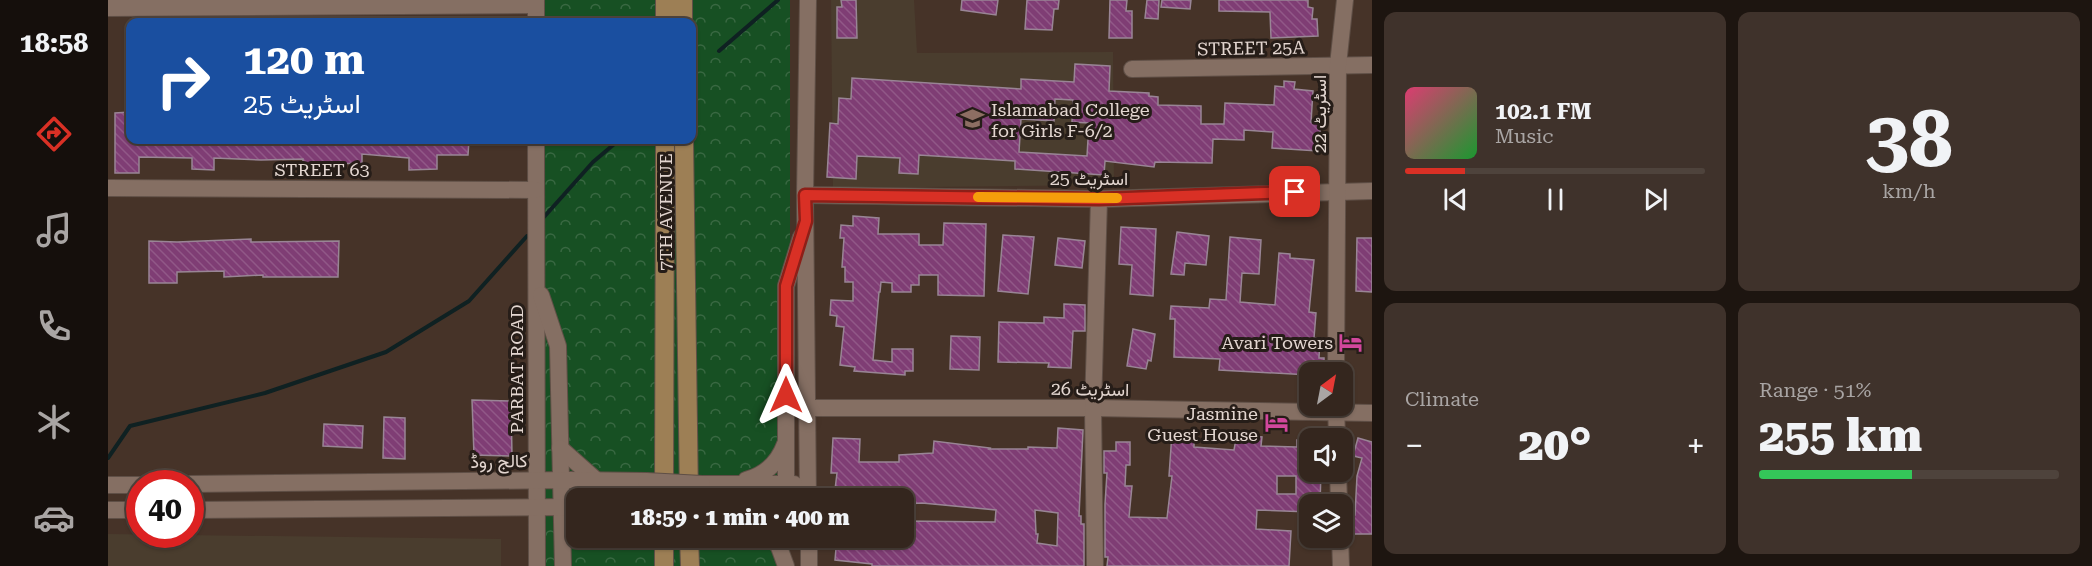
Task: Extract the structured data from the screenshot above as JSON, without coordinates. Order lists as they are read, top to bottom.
{
  "streets": {
    "main road": ["7TH AVENUE"],
    "street": [
      "STREET 25A",
      "اسٹریٹ 22",
      "STREET 63",
      "اسٹریٹ 25",
      "PARBAT ROAD",
      "اسٹریٹ 26",
      "کالج روڈ"
    ]
  },
  "crossings": [
    ["STREET 25A", "اسٹریٹ 22"],
    ["اسٹریٹ 22", "اسٹریٹ 25"],
    ["STREET 63", "PARBAT ROAD"],
    ["PARBAT ROAD", "کالج روڈ"]
  ],
  "places": {
    "school or university": ["Islamabad College for Girls F-6/2"],
    "hotel": ["Avari Towers", "Jasmine Guest House"]
  },
  "north": "top right",
  "page": {
    "tabs": "18:58",
    "tile": [
      ["38", "km/h"],
      "Climate",
      ["Range · 51%", "255 km"]
    ],
    "turn": ["120 m", "اسٹریٹ 25"],
    "song": ["102.1 FM", "Music"],
    "heat": ["−", "20°", "+"],
    "limit": "40",
    "trip": "18:59 · 1 min · 400 m"
  }
}
